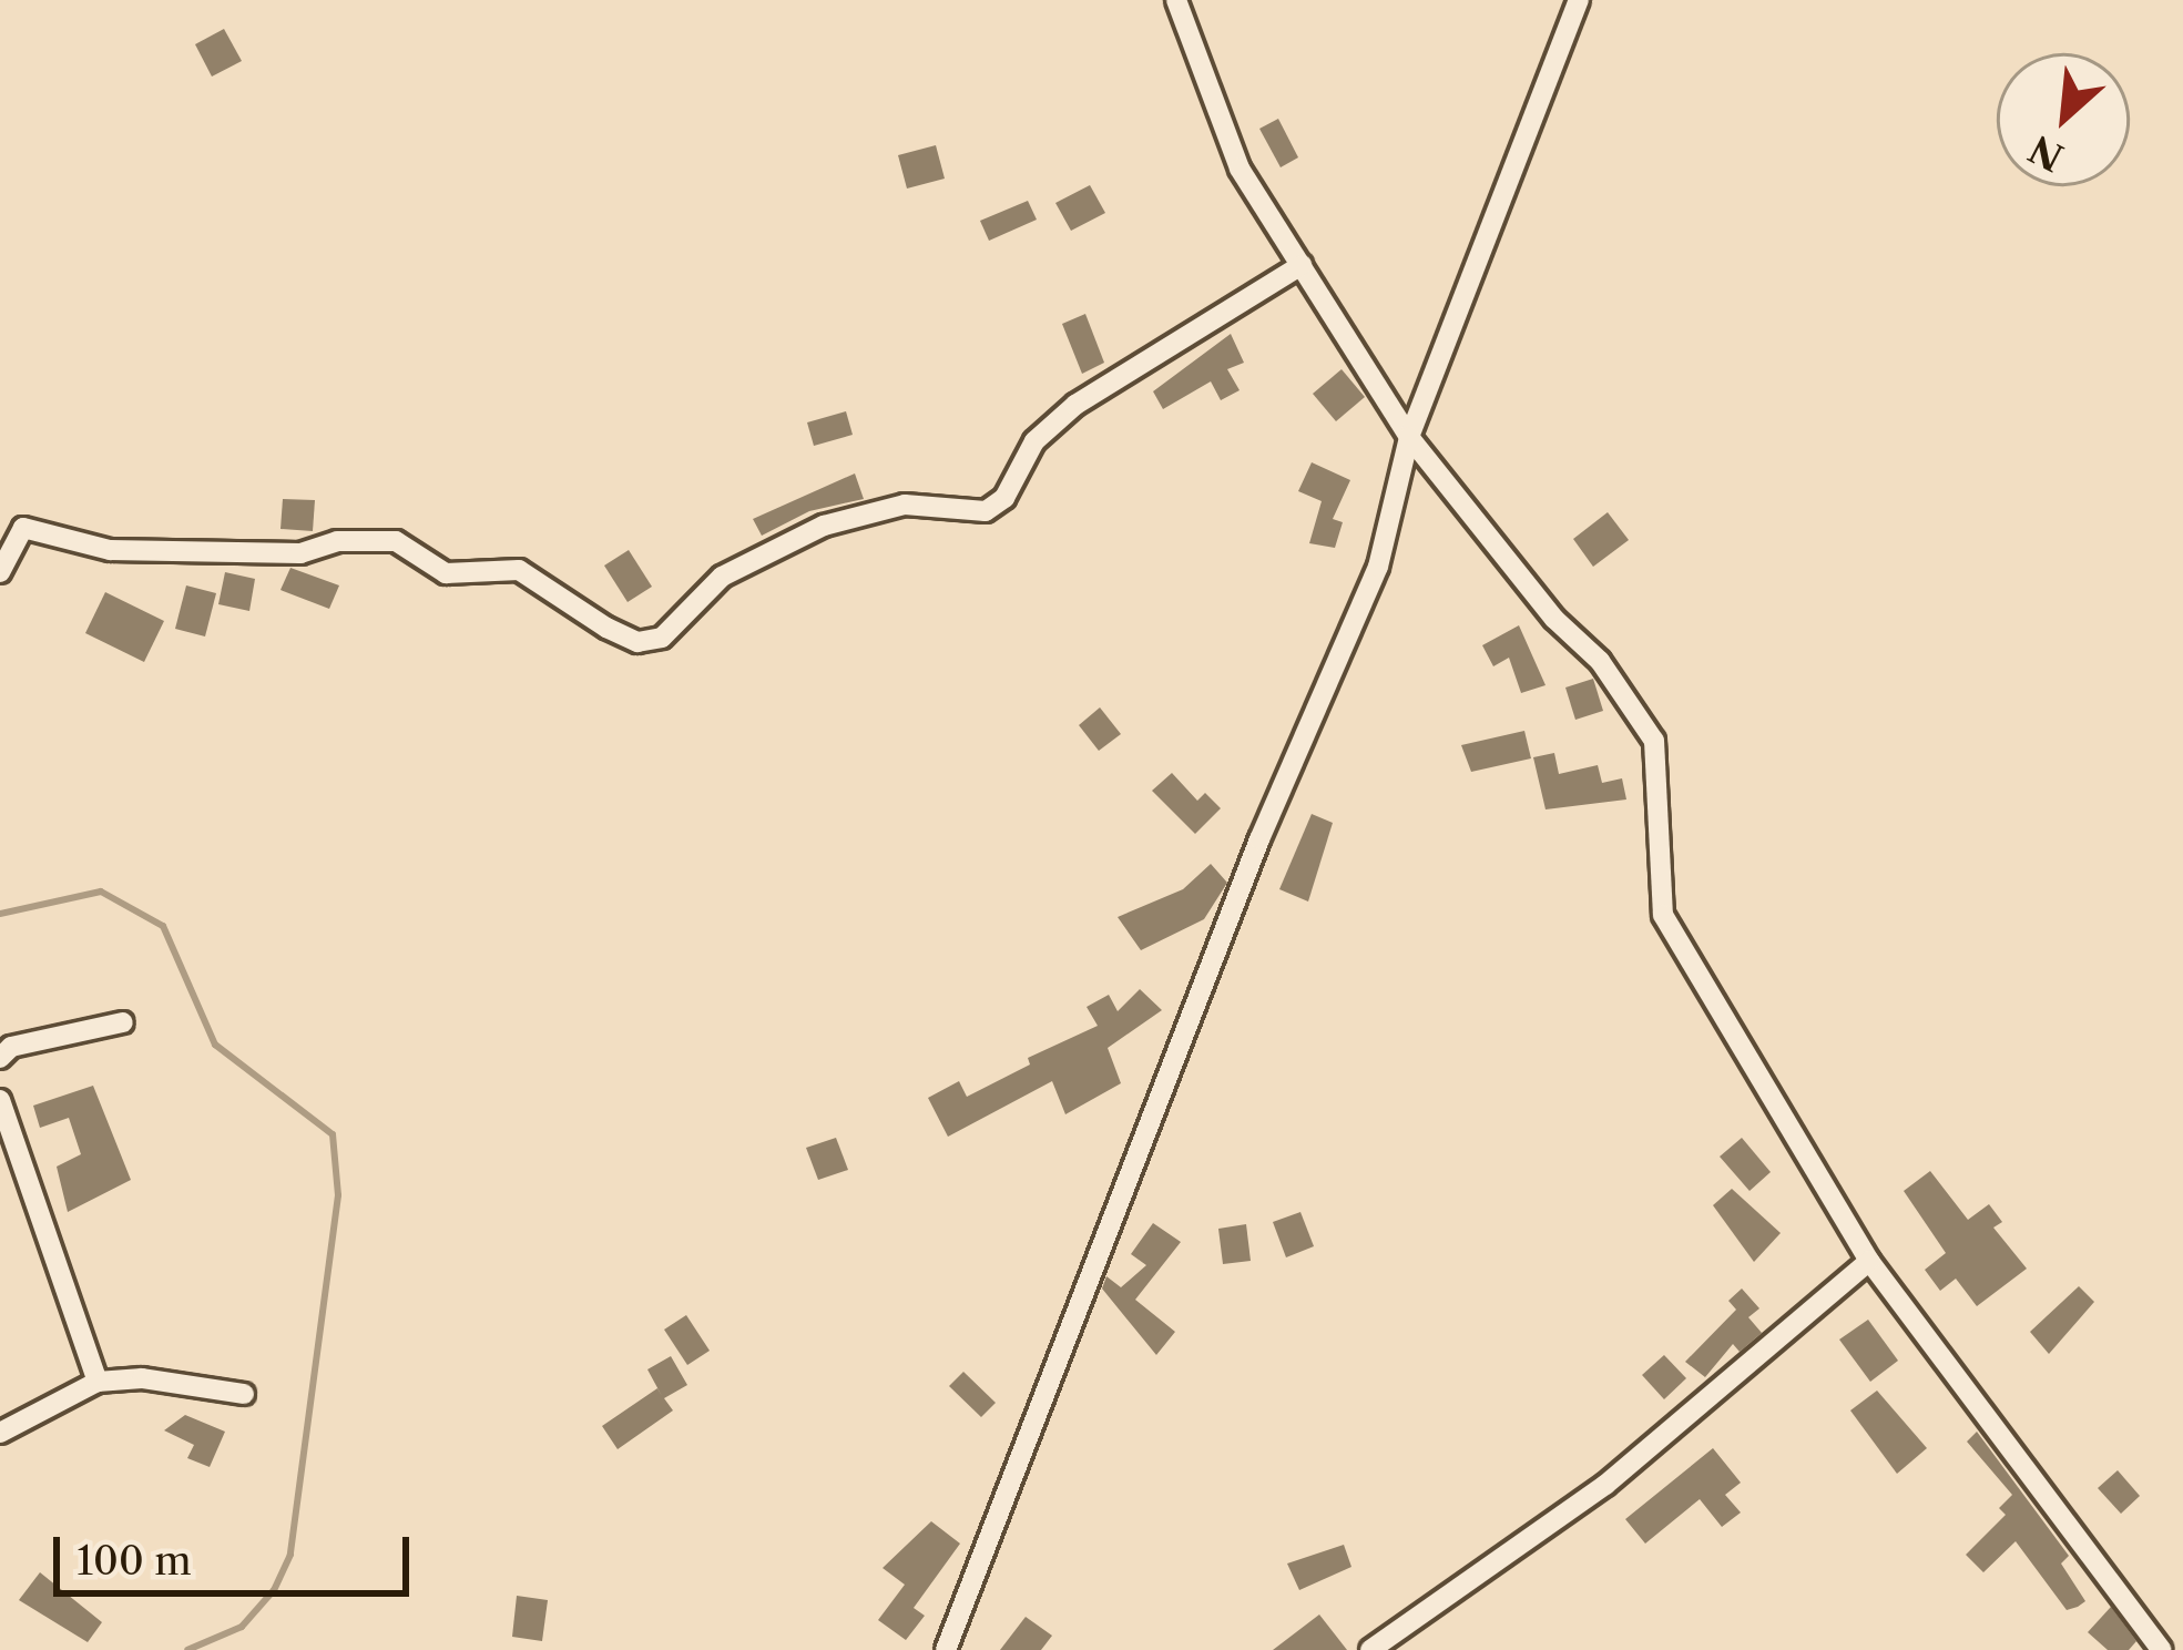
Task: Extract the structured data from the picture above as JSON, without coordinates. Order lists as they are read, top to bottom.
{
  "scale_bar": "100 m",
  "north": "bottom left"
}
